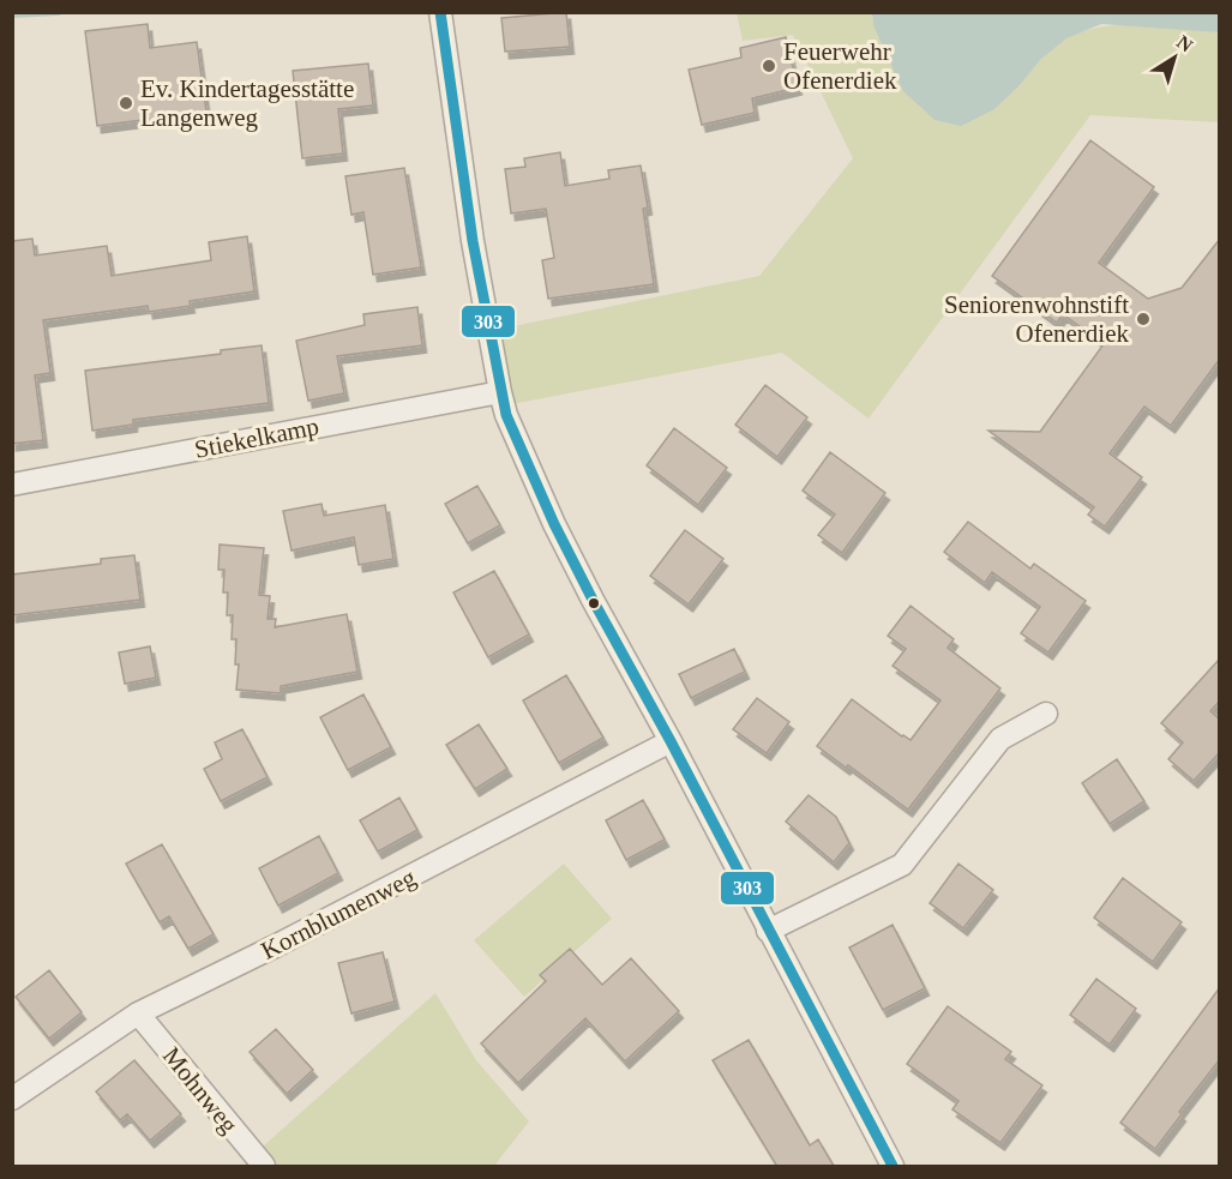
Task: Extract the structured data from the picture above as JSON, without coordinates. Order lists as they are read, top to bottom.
{
  "streets": {
    "street": ["Stiekelkamp", "Kornblumenweg", "Mohnweg"]
  },
  "crossings": [
    ["Kornblumenweg", "Mohnweg"]
  ],
  "places": ["Feuerwehr Ofenerdiek", "Ev. Kindertagesstätte Langenweg", "Seniorenwohnstift Ofenerdiek"],
  "lines": ["transit line 303"],
  "north": "top right"
}
